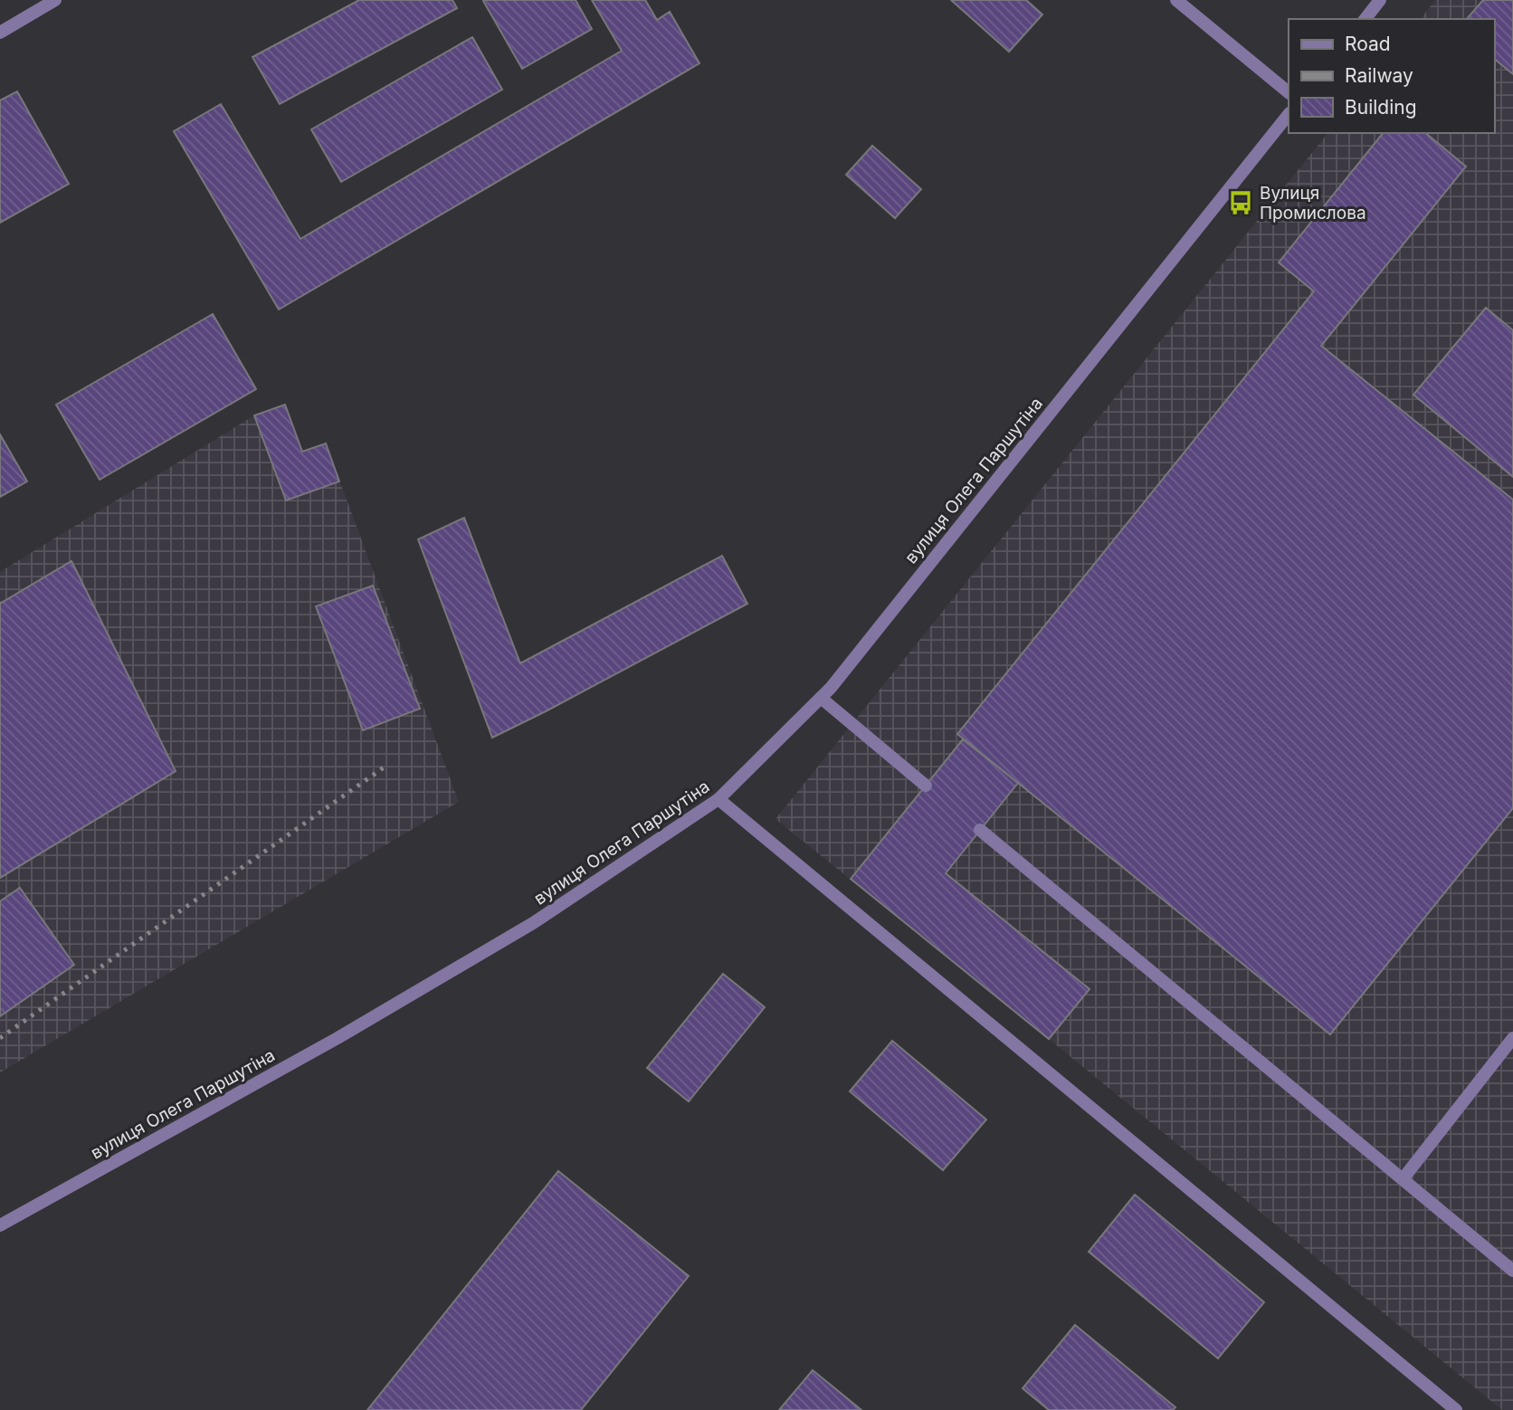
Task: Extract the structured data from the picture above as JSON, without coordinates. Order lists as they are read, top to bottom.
{
  "streets": {
    "street": ["вулиця Олега Паршутіна"]
  },
  "places": {
    "bus stop": ["Вулиця Промислова"]
  },
  "legend": ["Road", "Railway", "Building"]
}
